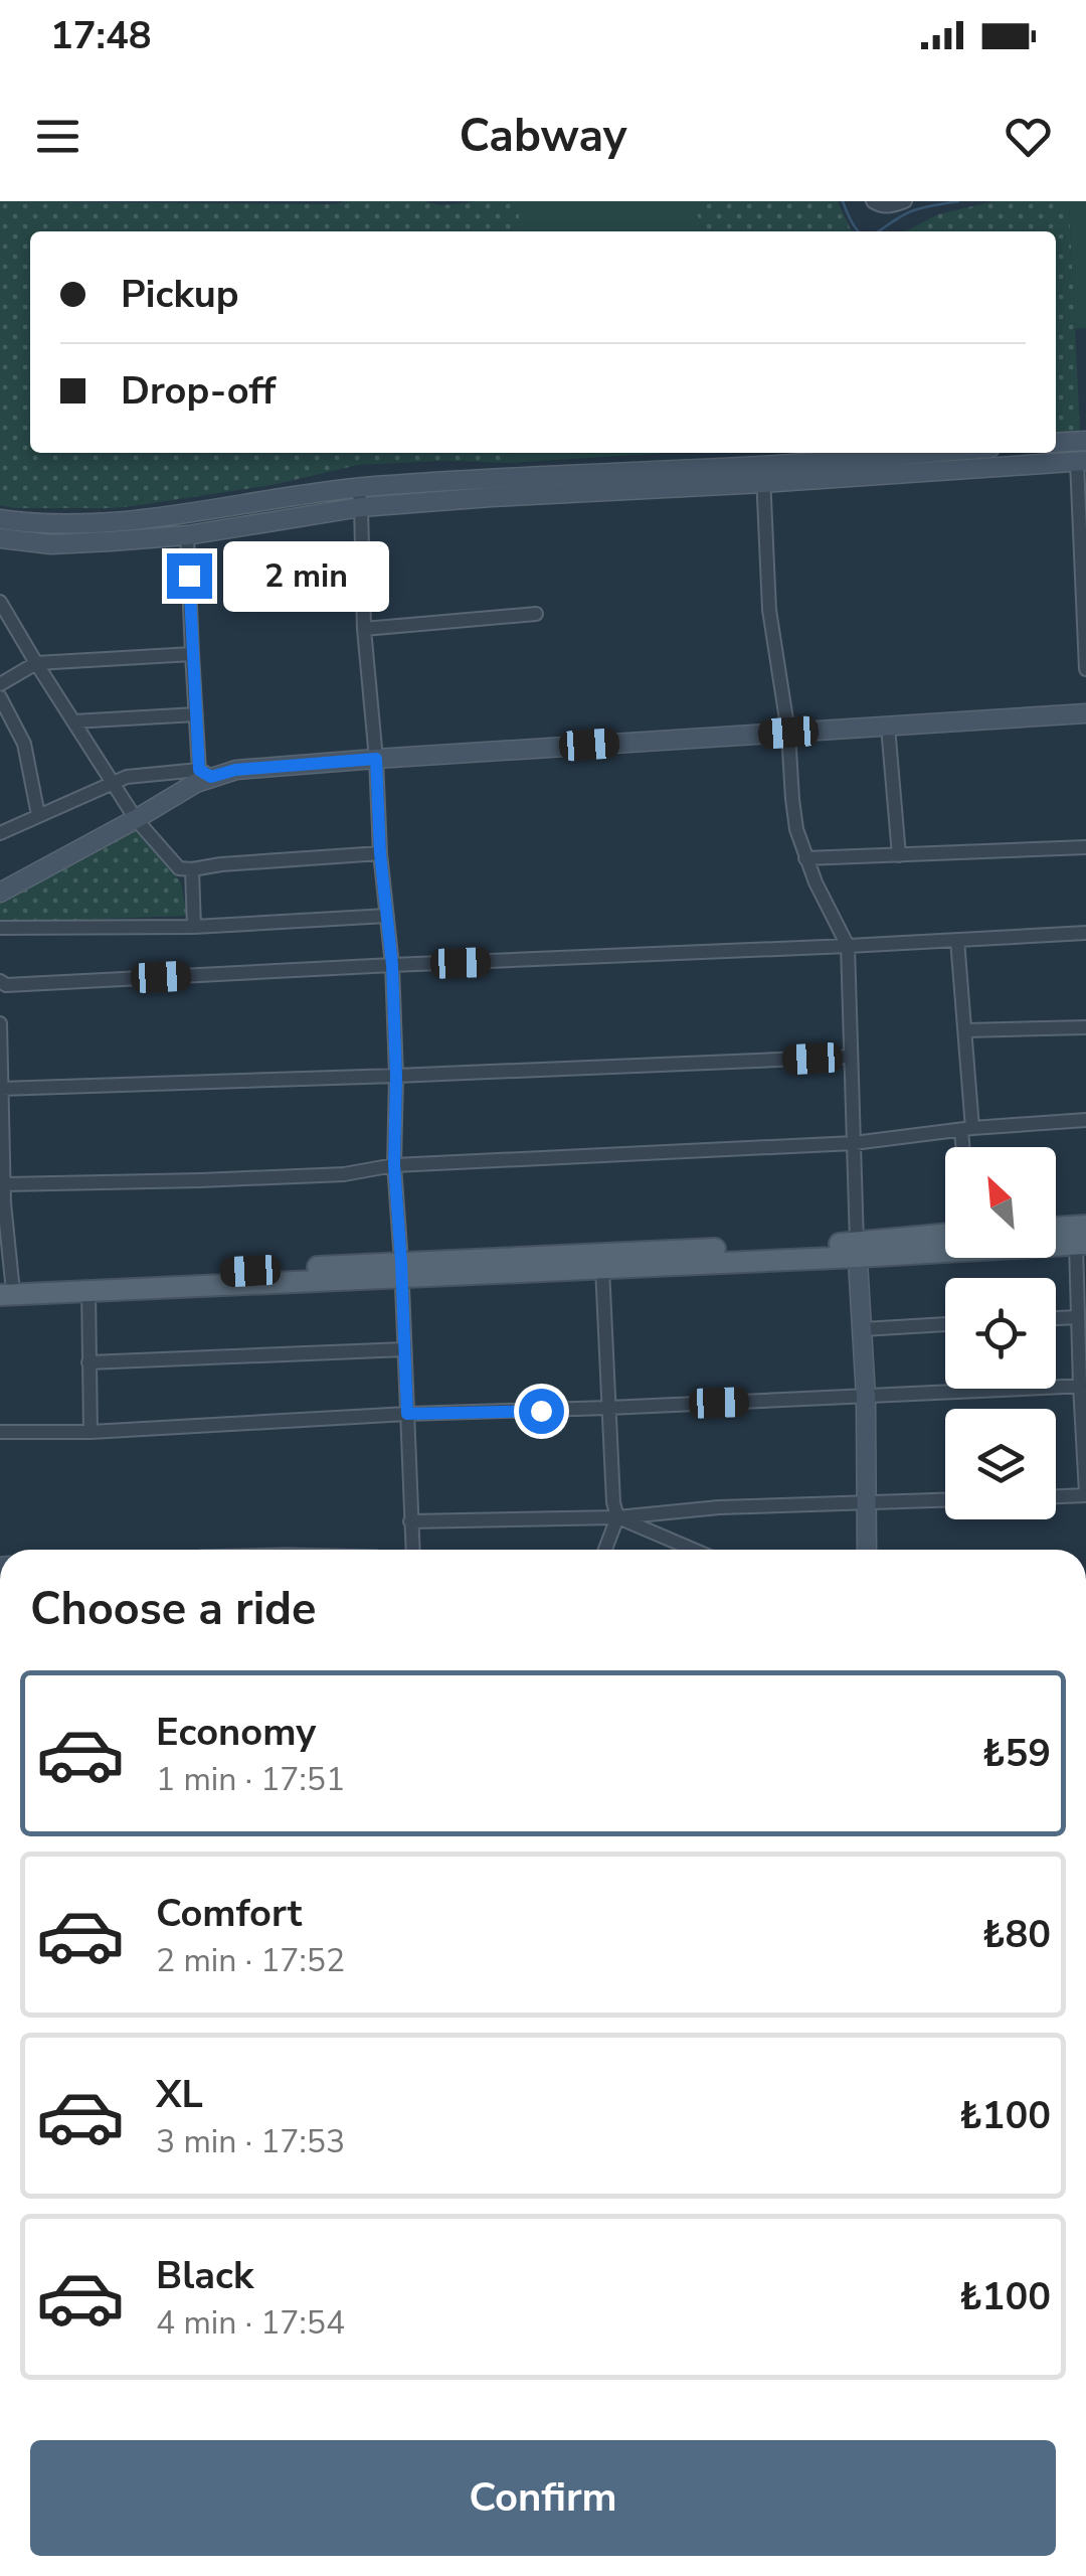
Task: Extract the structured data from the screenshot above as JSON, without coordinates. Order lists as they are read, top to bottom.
{
  "north": "top left",
  "page": {
    "status": "17:48",
    "header": "Cabway",
    "banner": ["Pickup", "Drop-off"],
    "bubble": "2 min",
    "heading": "Choose a ride",
    "list": [
      {
        "name": "Economy",
        "note": "1 min · 17:51",
        "value": "₺59"
      },
      {
        "name": "Comfort",
        "note": "2 min · 17:52",
        "value": "₺80"
      },
      {
        "name": "XL",
        "note": "3 min · 17:53",
        "value": "₺100"
      },
      {
        "name": "Black",
        "note": "4 min · 17:54",
        "value": "₺100"
      }
    ],
    "buttons": "Confirm"
  }
}
